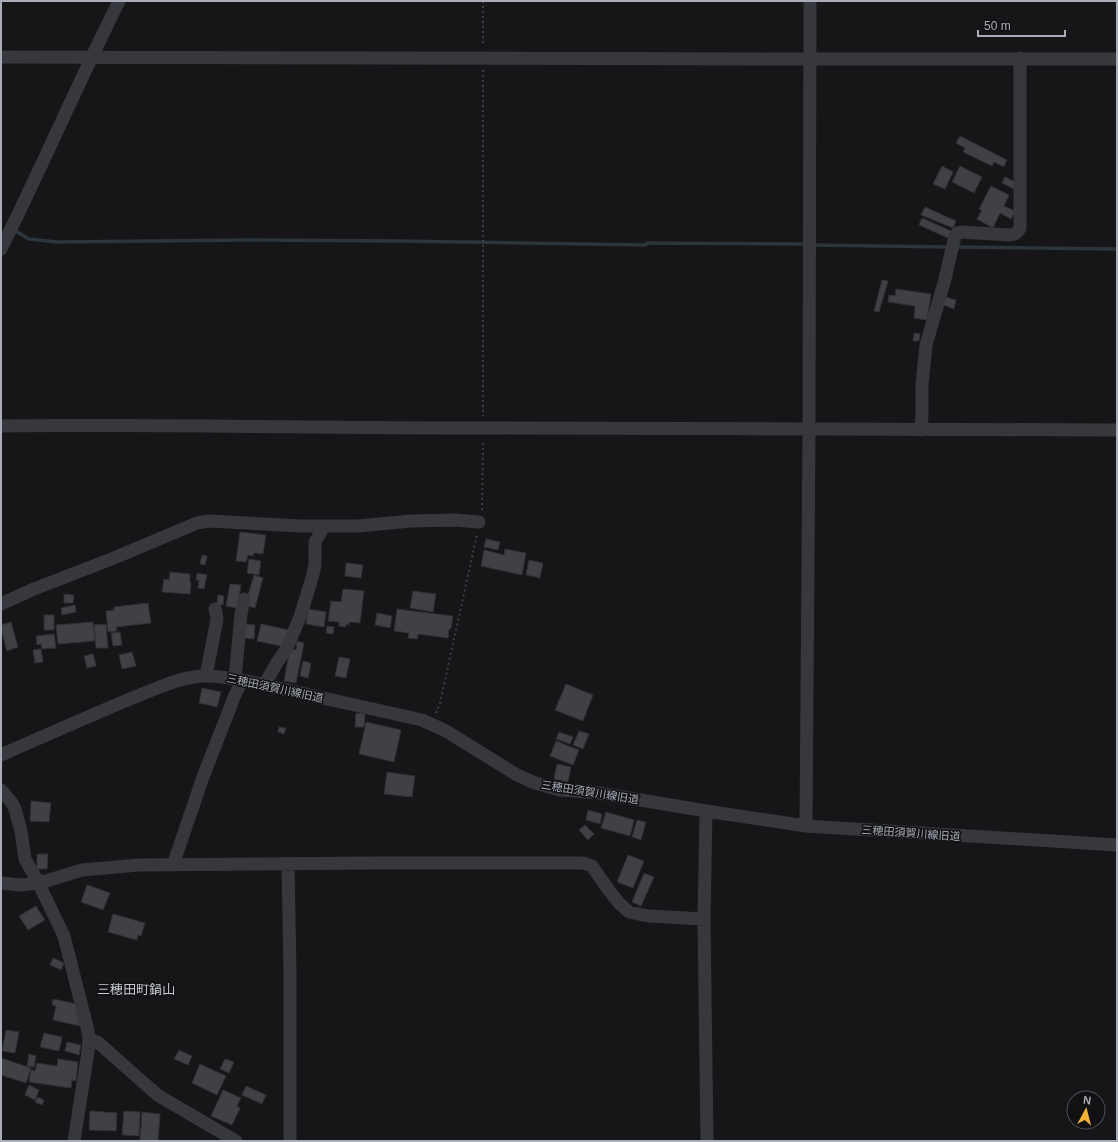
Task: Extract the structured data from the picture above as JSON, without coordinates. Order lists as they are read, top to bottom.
{
  "streets": {
    "street": ["三穂田須賀川線旧道"]
  },
  "districts": ["三穂田町鍋山"],
  "scale_bar": "50 m",
  "north": "top"
}
